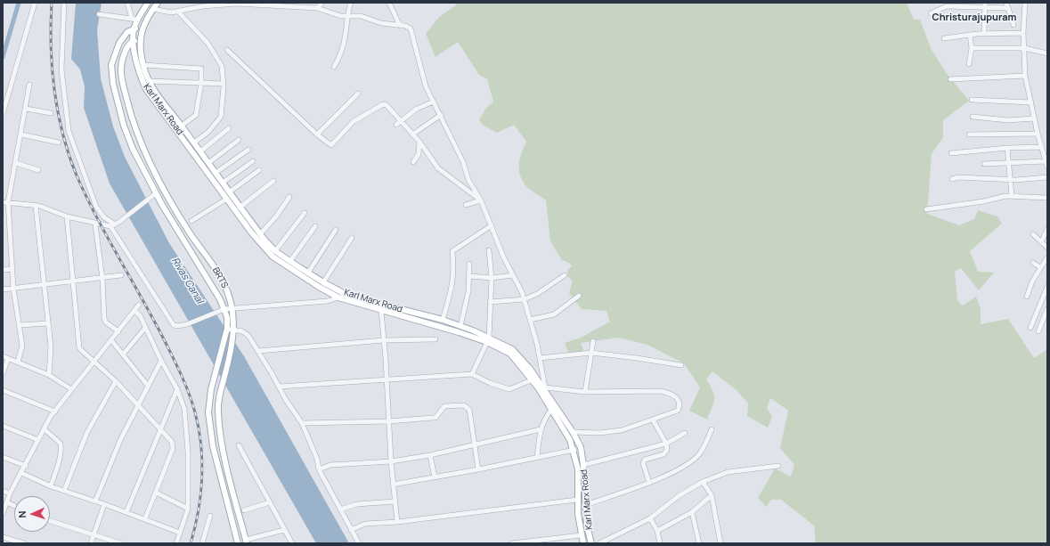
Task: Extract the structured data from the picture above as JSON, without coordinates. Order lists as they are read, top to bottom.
{
  "streets": {
    "main road": ["Karl Marx Road", "BRTS"]
  },
  "crossings": [
    ["Karl Marx Road", "BRTS"]
  ],
  "districts": ["Christurajupuram"],
  "water": ["Rivas Canal"],
  "north": "left"
}
